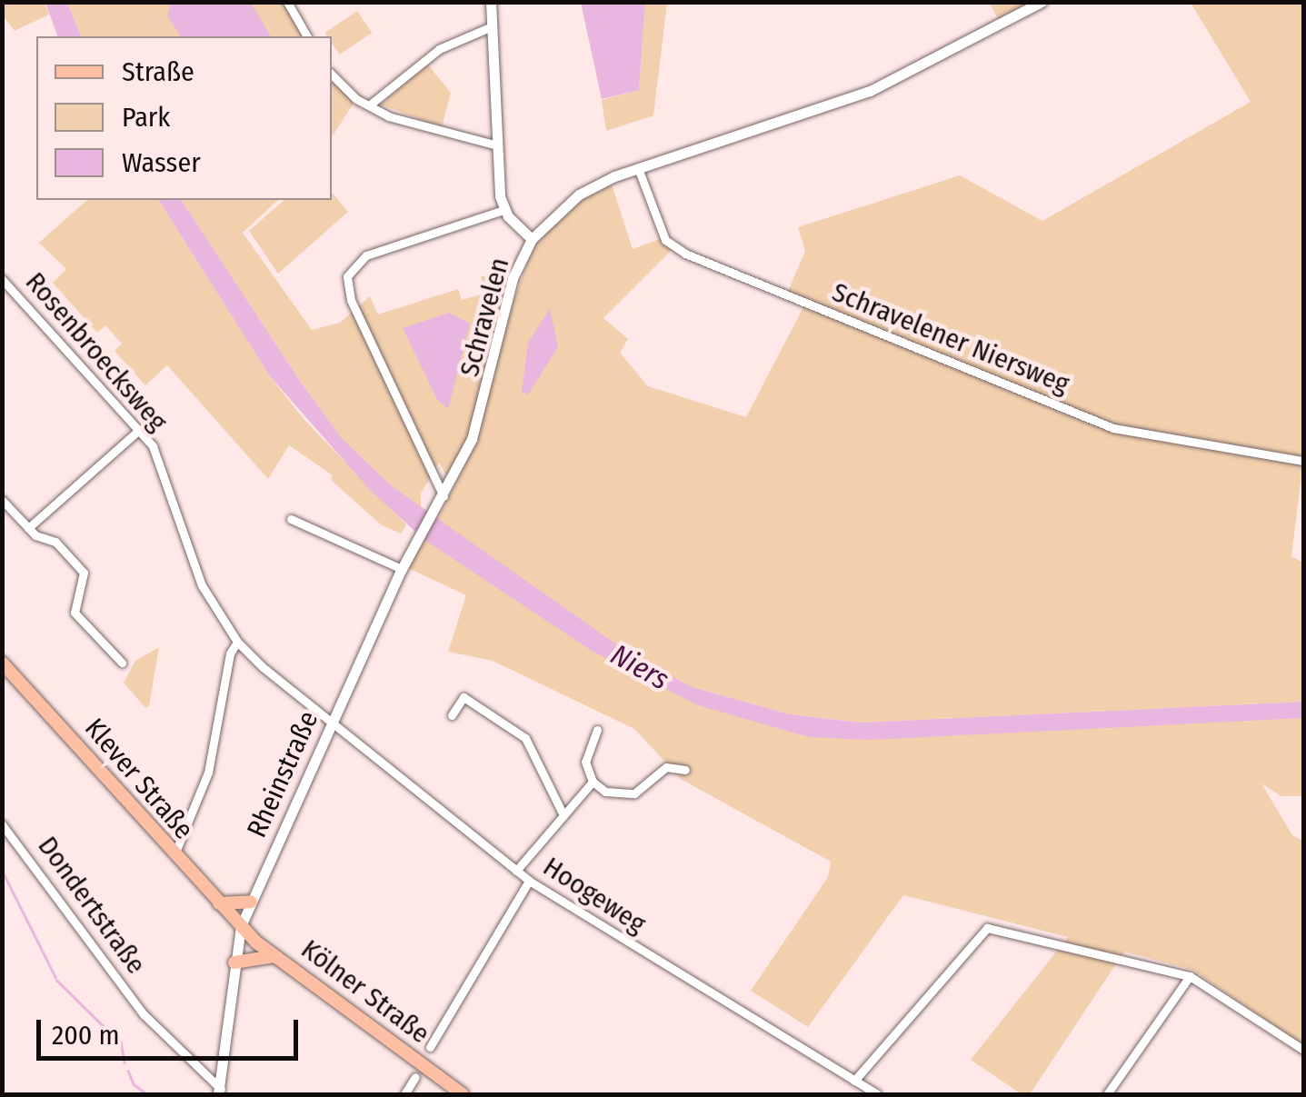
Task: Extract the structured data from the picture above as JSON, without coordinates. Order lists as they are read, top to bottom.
{
  "streets": {
    "main road": [
      "Schravelen",
      "Rheinstraße",
      "Klever Straße",
      "Kölner Straße"
    ],
    "street": [
      "Schravelener Niersweg",
      "Rosenbroecksweg",
      "Hoogeweg",
      "Dondertstraße"
    ]
  },
  "crossings": [
    ["Schravelen", "Schravelener Niersweg"],
    ["Schravelen", "Rheinstraße"],
    ["Rosenbroecksweg", "Rheinstraße"],
    ["Rosenbroecksweg", "Hoogeweg"],
    ["Rheinstraße", "Klever Straße"],
    ["Rheinstraße", "Hoogeweg"],
    ["Rheinstraße", "Dondertstraße"],
    ["Rheinstraße", "Kölner Straße"],
    ["Klever Straße", "Kölner Straße"]
  ],
  "water": ["Niers"],
  "legend": ["Straße", "Park", "Wasser"],
  "scale_bar": "200 m"
}
